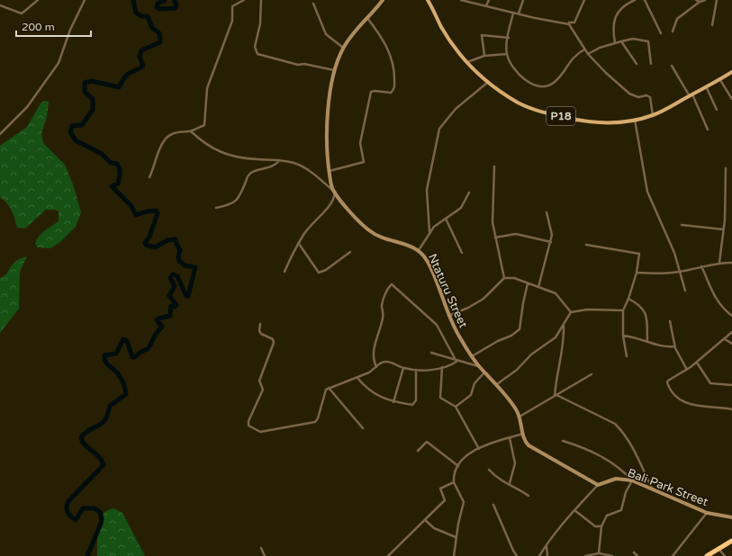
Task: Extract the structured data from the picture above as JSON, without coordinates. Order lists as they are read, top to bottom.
{
  "streets": {
    "main road": ["P18"],
    "street": ["Ntaturu Street", "Bali Park Street"]
  },
  "crossings": [
    ["Ntaturu Street", "Bali Park Street"]
  ],
  "scale_bar": "200 m"
}
